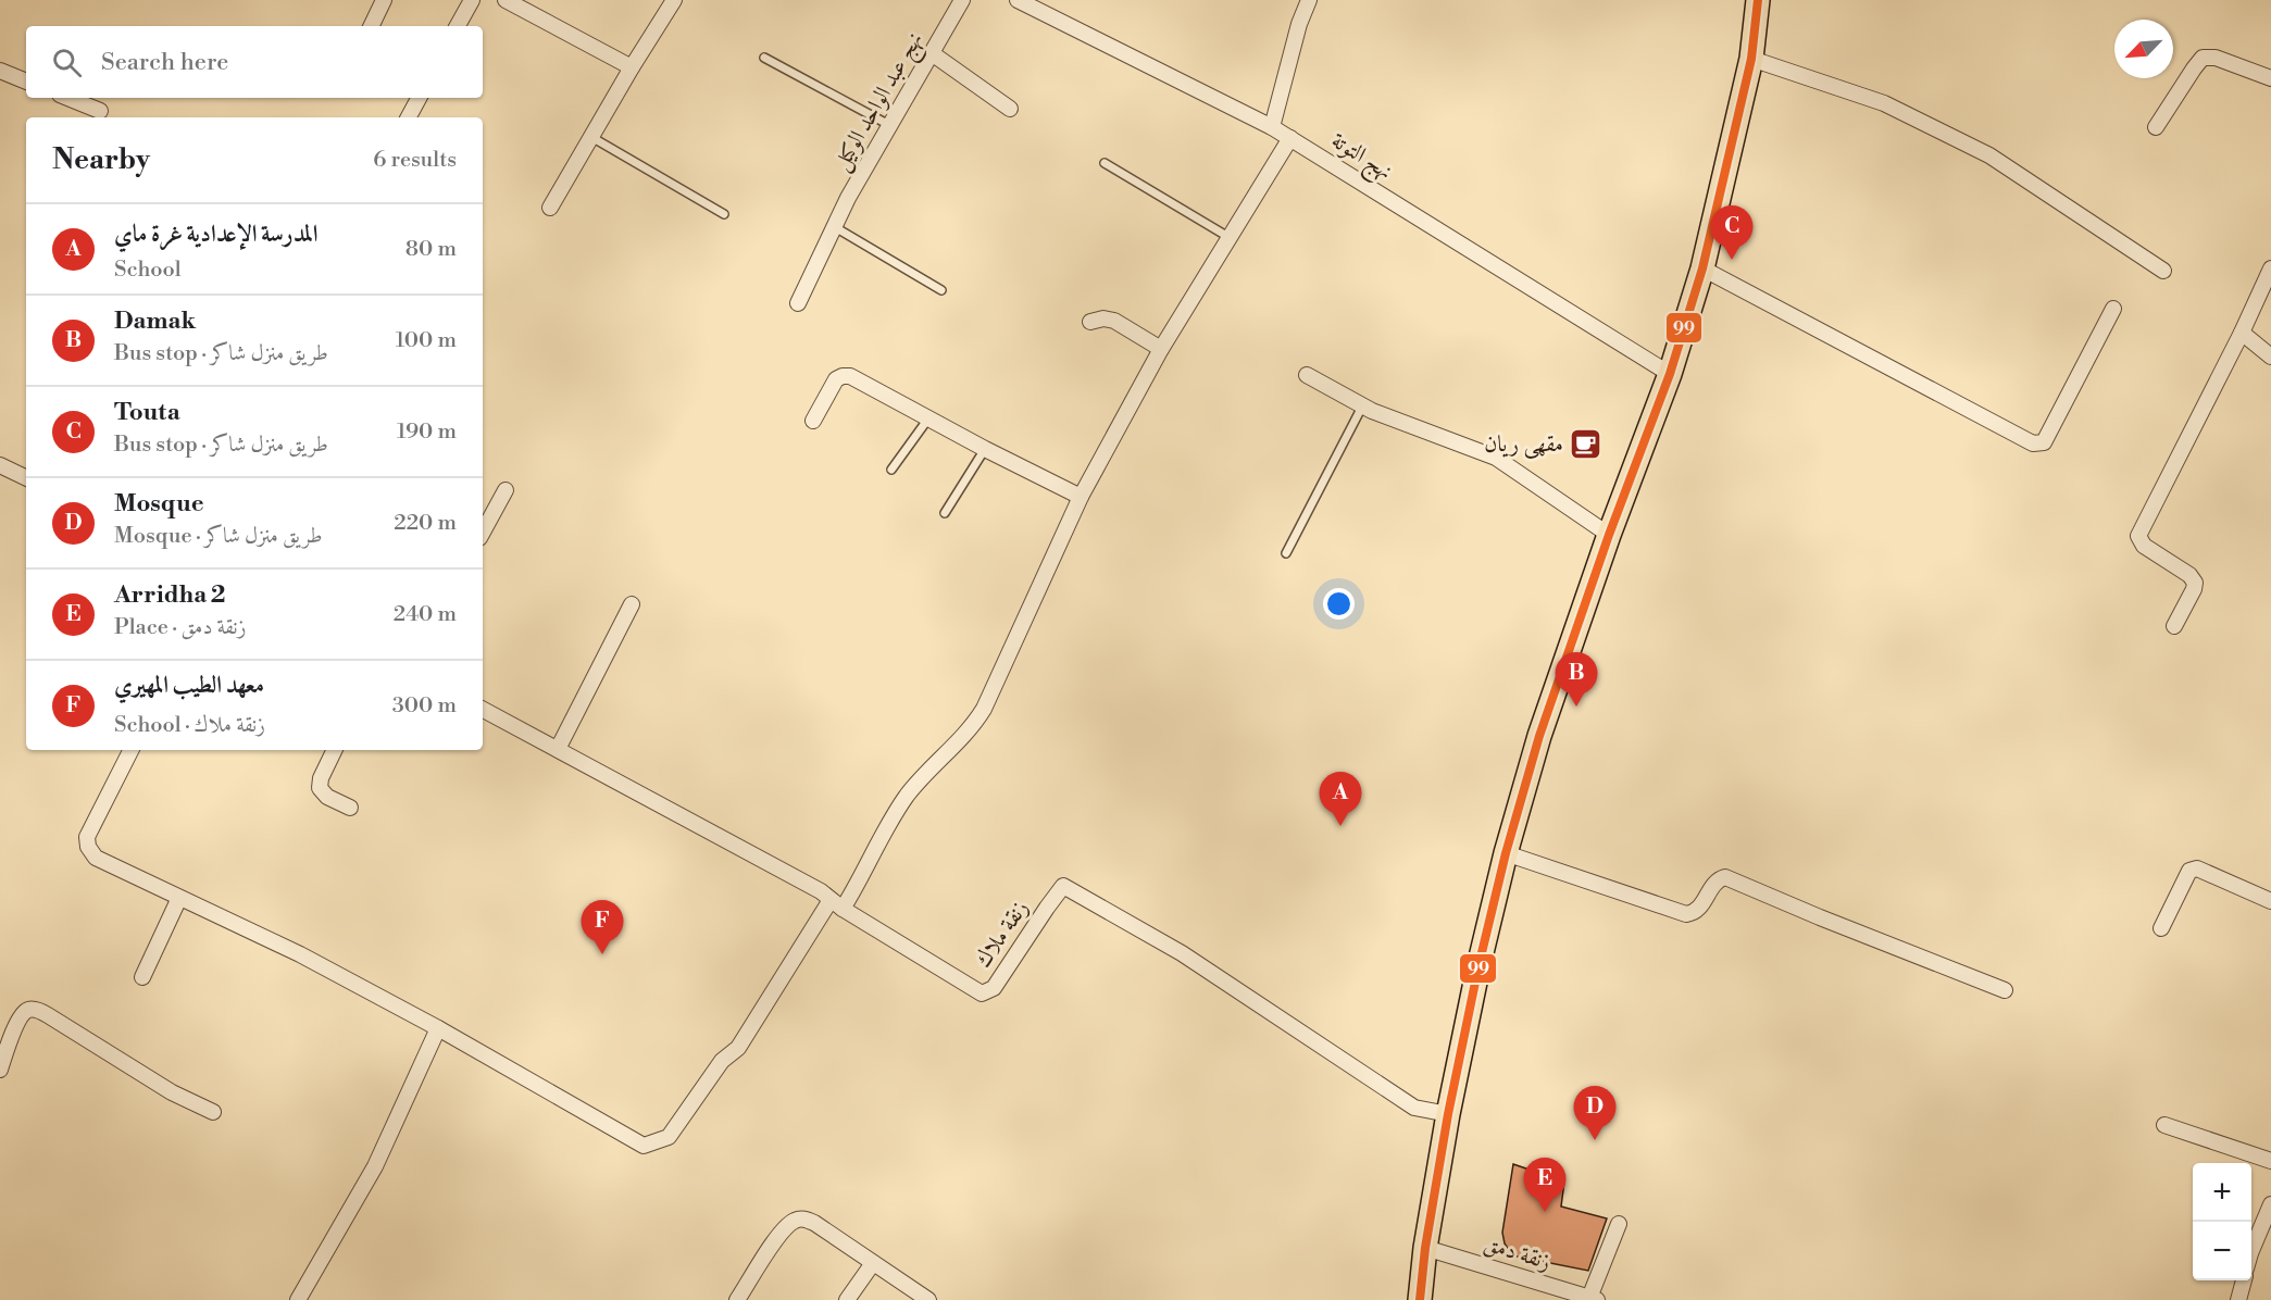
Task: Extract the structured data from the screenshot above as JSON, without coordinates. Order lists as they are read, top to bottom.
{
  "streets": {
    "street": [
      "نهج عبد الواحد الوكيل",
      "نهج التوتة",
      "زنقة ملاك",
      "زنقة دمق"
    ]
  },
  "places": {
    "cafe": ["مقهى ريان"]
  },
  "lines": ["transit line 99"],
  "north": "bottom left",
  "page": {
    "search": "Search here",
    "heading": ["Nearby", "6 results"],
    "list": [
      {
        "mark": "A",
        "name": "المدرسة الإعدادية غرة ماي",
        "note": "School",
        "value": "80 m"
      },
      {
        "mark": "B",
        "name": "Damak",
        "note": "Bus stop · طريق منزل شاكر",
        "value": "100 m"
      },
      {
        "mark": "C",
        "name": "Touta",
        "note": "Bus stop · طريق منزل شاكر",
        "value": "190 m"
      },
      {
        "mark": "D",
        "name": "Mosque",
        "note": "Mosque · طريق منزل شاكر",
        "value": "220 m"
      },
      {
        "mark": "E",
        "name": "Arridha 2",
        "note": "Place · زنقة دمق",
        "value": "240 m"
      },
      {
        "mark": "F",
        "name": "معهد الطيب المهيري",
        "note": "School · زنقة ملاك",
        "value": "300 m"
      }
    ],
    "pins": [
      "C",
      "B",
      "A",
      "F",
      "D",
      "E"
    ],
    "map_buttons": ["+", "−"]
  }
}
